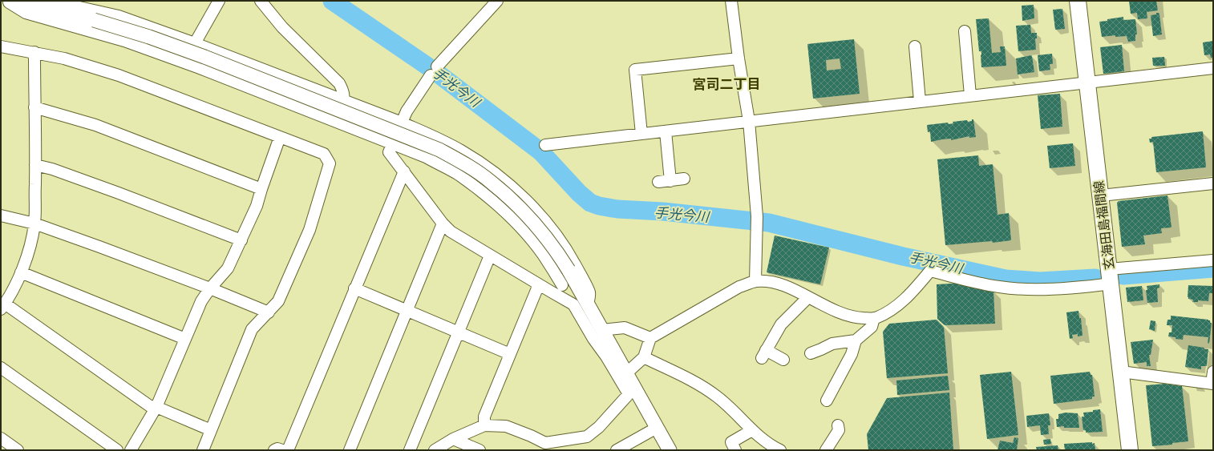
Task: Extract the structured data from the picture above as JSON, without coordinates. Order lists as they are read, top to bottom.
{
  "streets": {
    "main road": ["玄海田島福間線"]
  },
  "districts": ["宮司二丁目"],
  "water": ["手光今川"]
}
